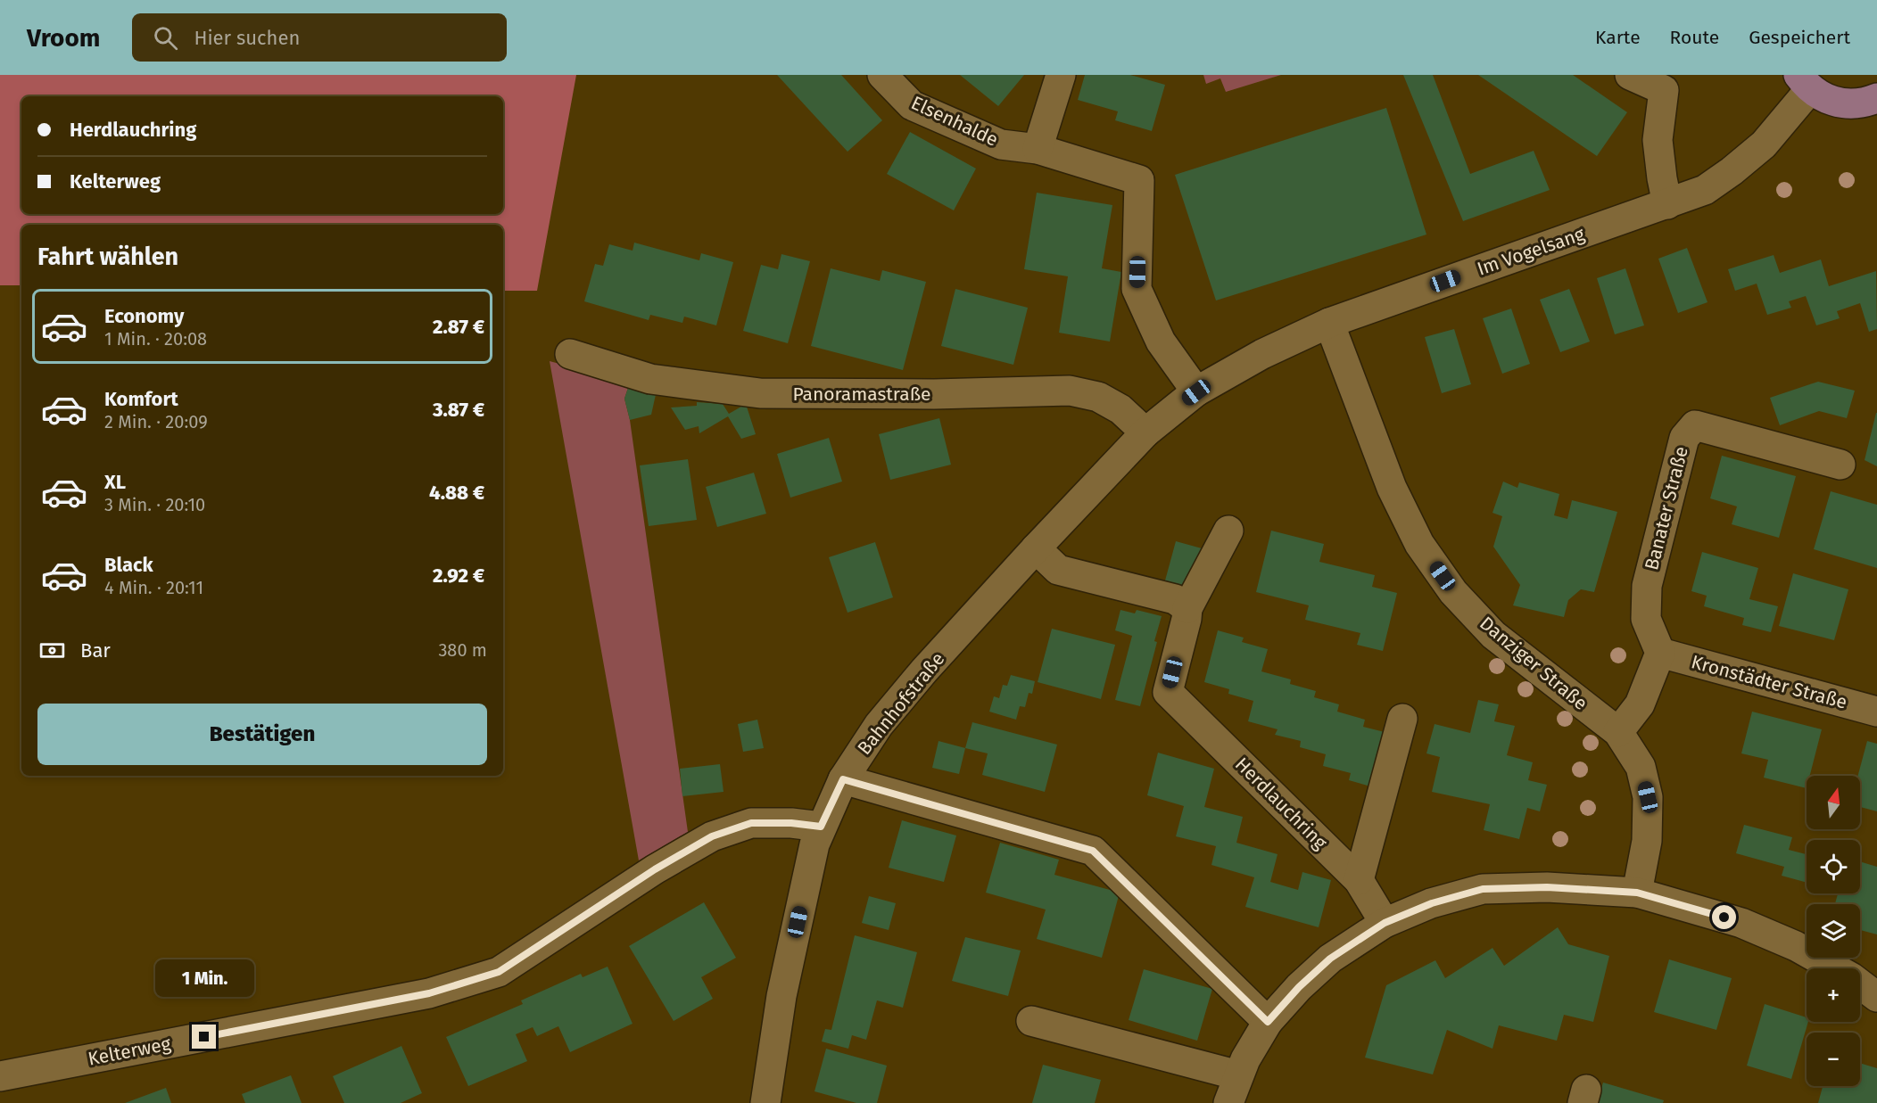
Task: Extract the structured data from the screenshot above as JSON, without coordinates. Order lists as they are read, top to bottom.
{
  "streets": {
    "street": [
      "Elsenhalde",
      "Im Vogelsang",
      "Panoramastraße",
      "Banater Straße",
      "Danziger Straße",
      "Kronstädter Straße",
      "Bahnhofstraße",
      "Herdlauchring",
      "Kelterweg"
    ]
  },
  "crossings": [
    ["Elsenhalde", "Im Vogelsang"],
    ["Elsenhalde", "Bahnhofstraße"],
    ["Im Vogelsang", "Danziger Straße"],
    ["Im Vogelsang", "Bahnhofstraße"],
    ["Panoramastraße", "Bahnhofstraße"],
    ["Banater Straße", "Kronstädter Straße"],
    ["Bahnhofstraße", "Kelterweg"]
  ],
  "north": "top",
  "page": {
    "header": "Vroom",
    "search": "Hier suchen",
    "nav": ["Karte", "Route", "Gespeichert"],
    "banner": ["Herdlauchring", "Kelterweg"],
    "heading": "Fahrt wählen",
    "list": [
      {
        "name": "Economy",
        "note": "1 Min. · 20:08",
        "value": "2.87 €"
      },
      {
        "name": "Komfort",
        "note": "2 Min. · 20:09",
        "value": "3.87 €"
      },
      {
        "name": "XL",
        "note": "3 Min. · 20:10",
        "value": "4.88 €"
      },
      {
        "name": "Black",
        "note": "4 Min. · 20:11",
        "value": "2.92 €"
      }
    ],
    "pay": ["Bar", "380 m"],
    "buttons": "Bestätigen",
    "map_buttons": ["+", "−"],
    "bubble": "1 Min."
  }
}
